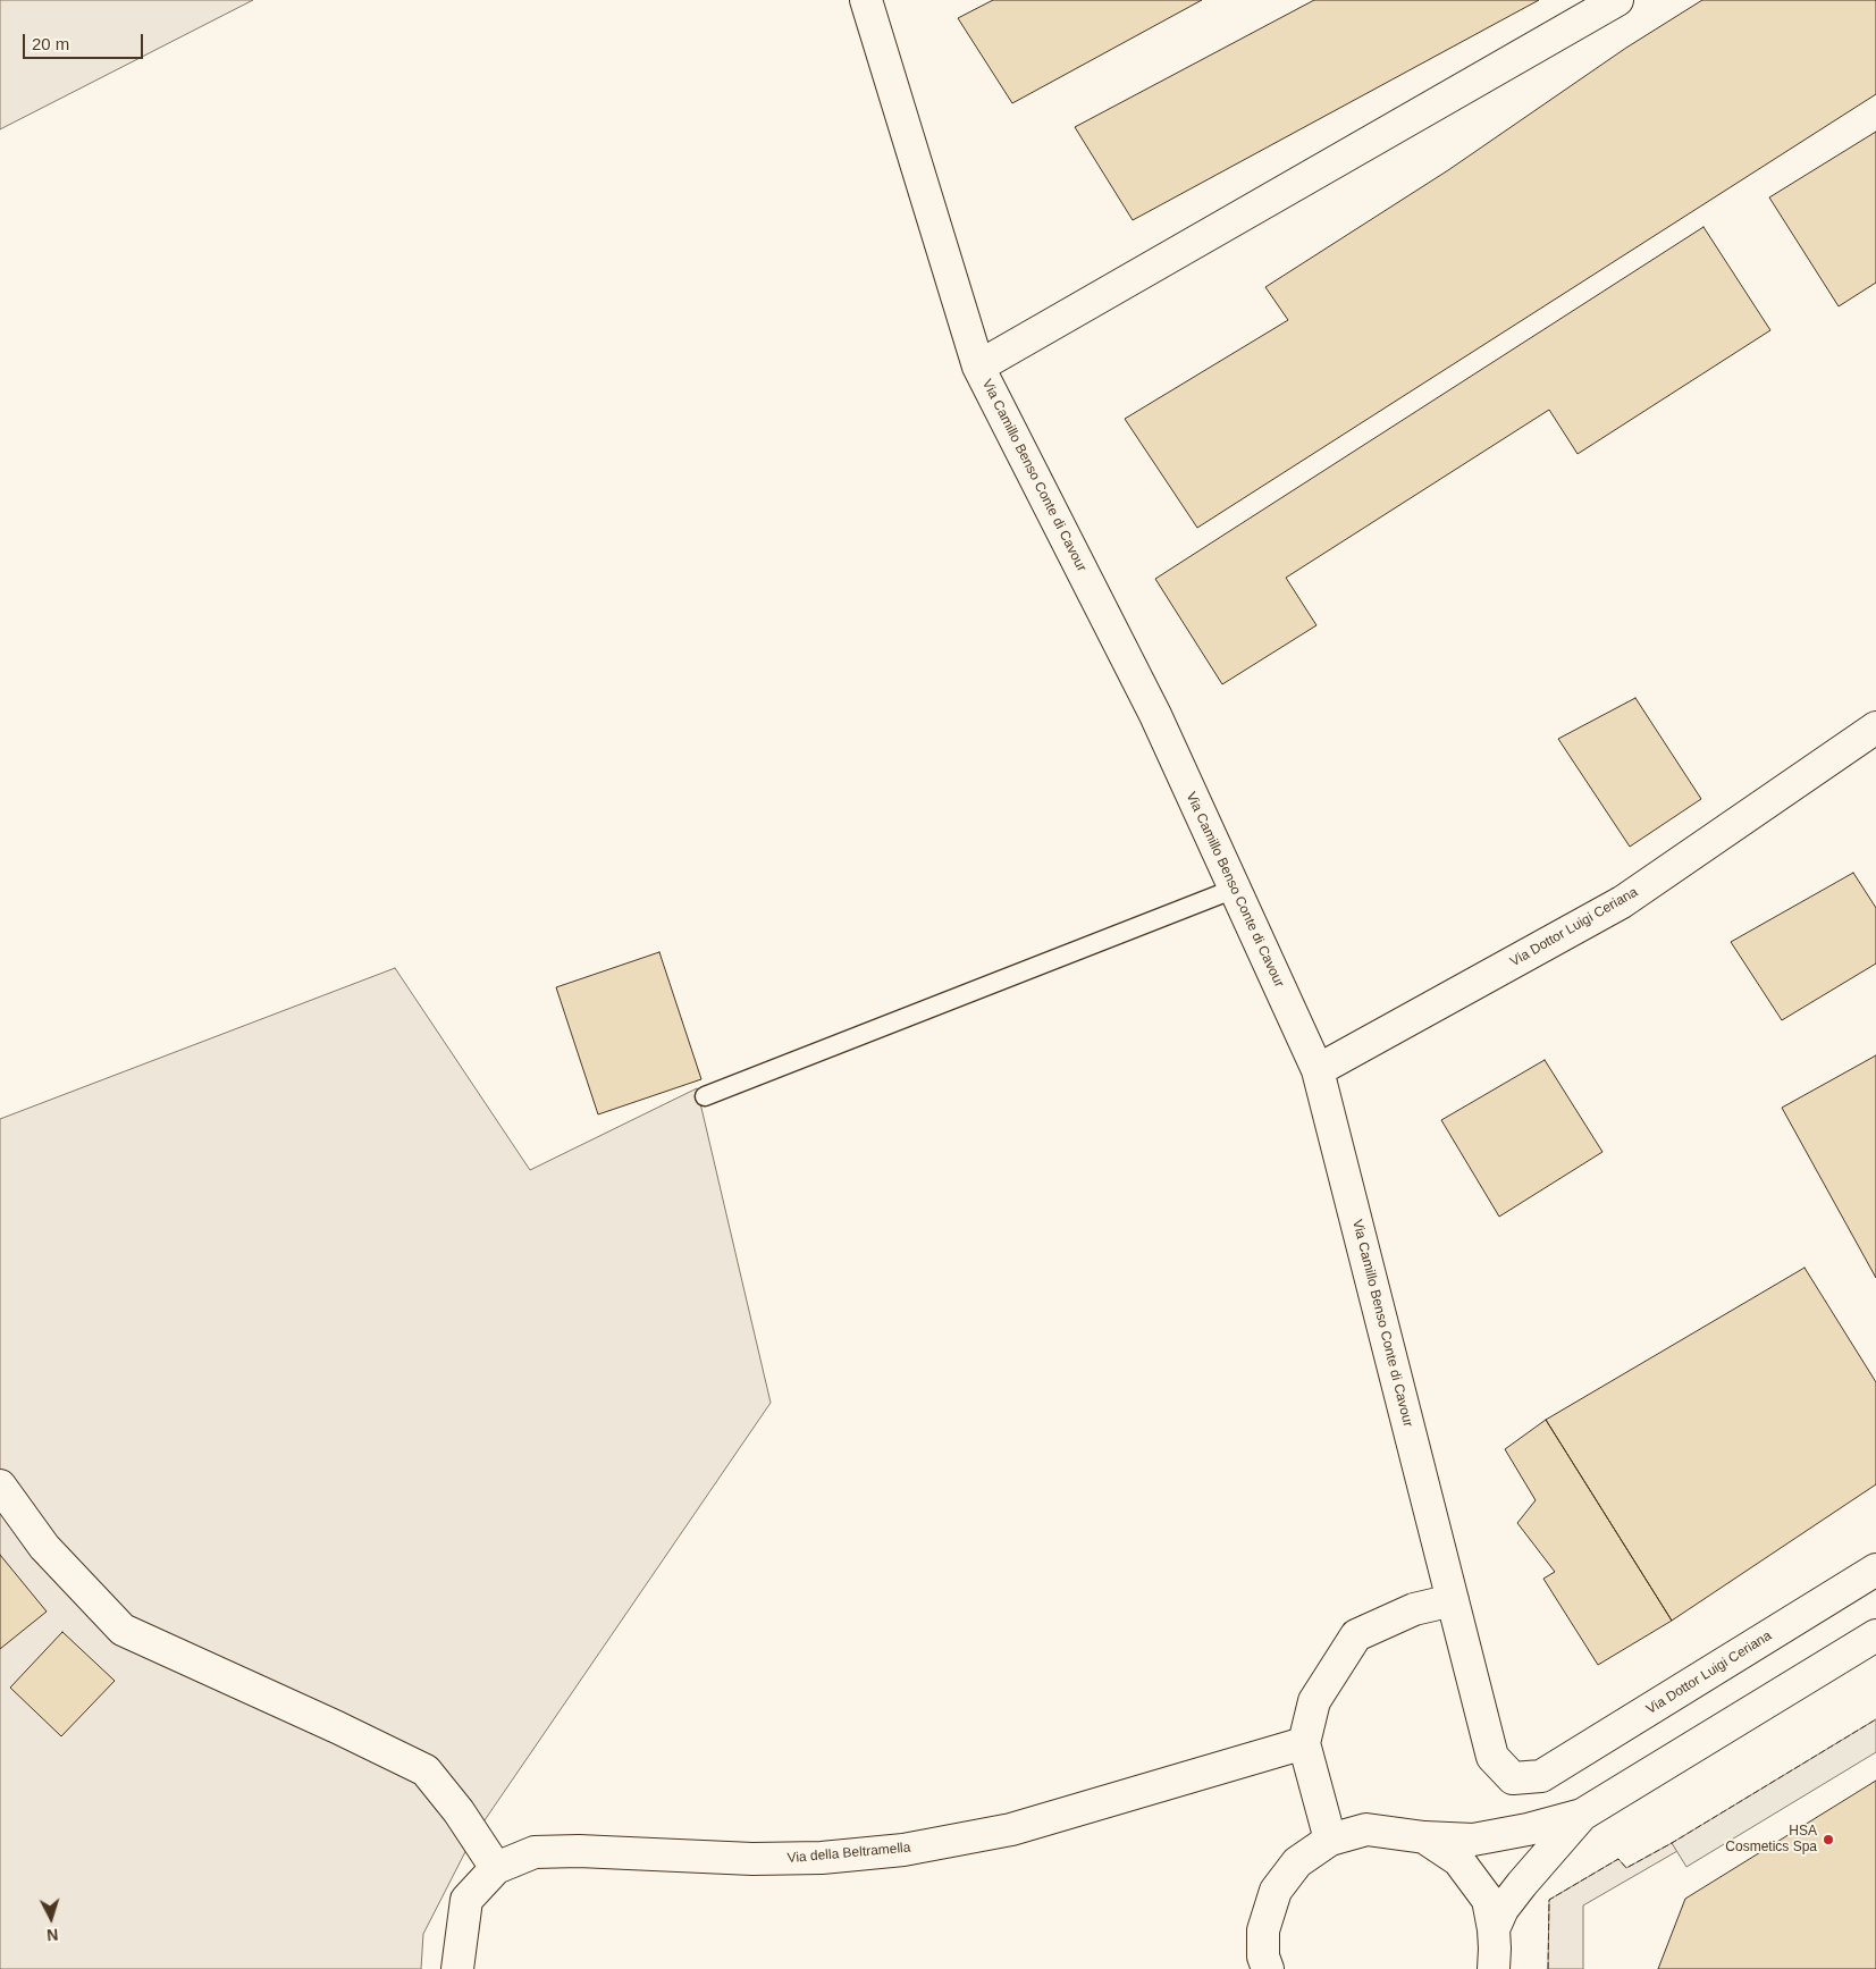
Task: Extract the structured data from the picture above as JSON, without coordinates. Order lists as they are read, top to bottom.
{
  "streets": {
    "street": ["Via Camillo Benso Conte di Cavour", "Via Dottor Luigi Ceriana", "Via della Beltramella"]
  },
  "crossings": [
    ["Via Camillo Benso Conte di Cavour", "Via Dottor Luigi Ceriana"]
  ],
  "places": ["HSA Cosmetics Spa"],
  "scale_bar": "20 m",
  "north": "bottom"
}
